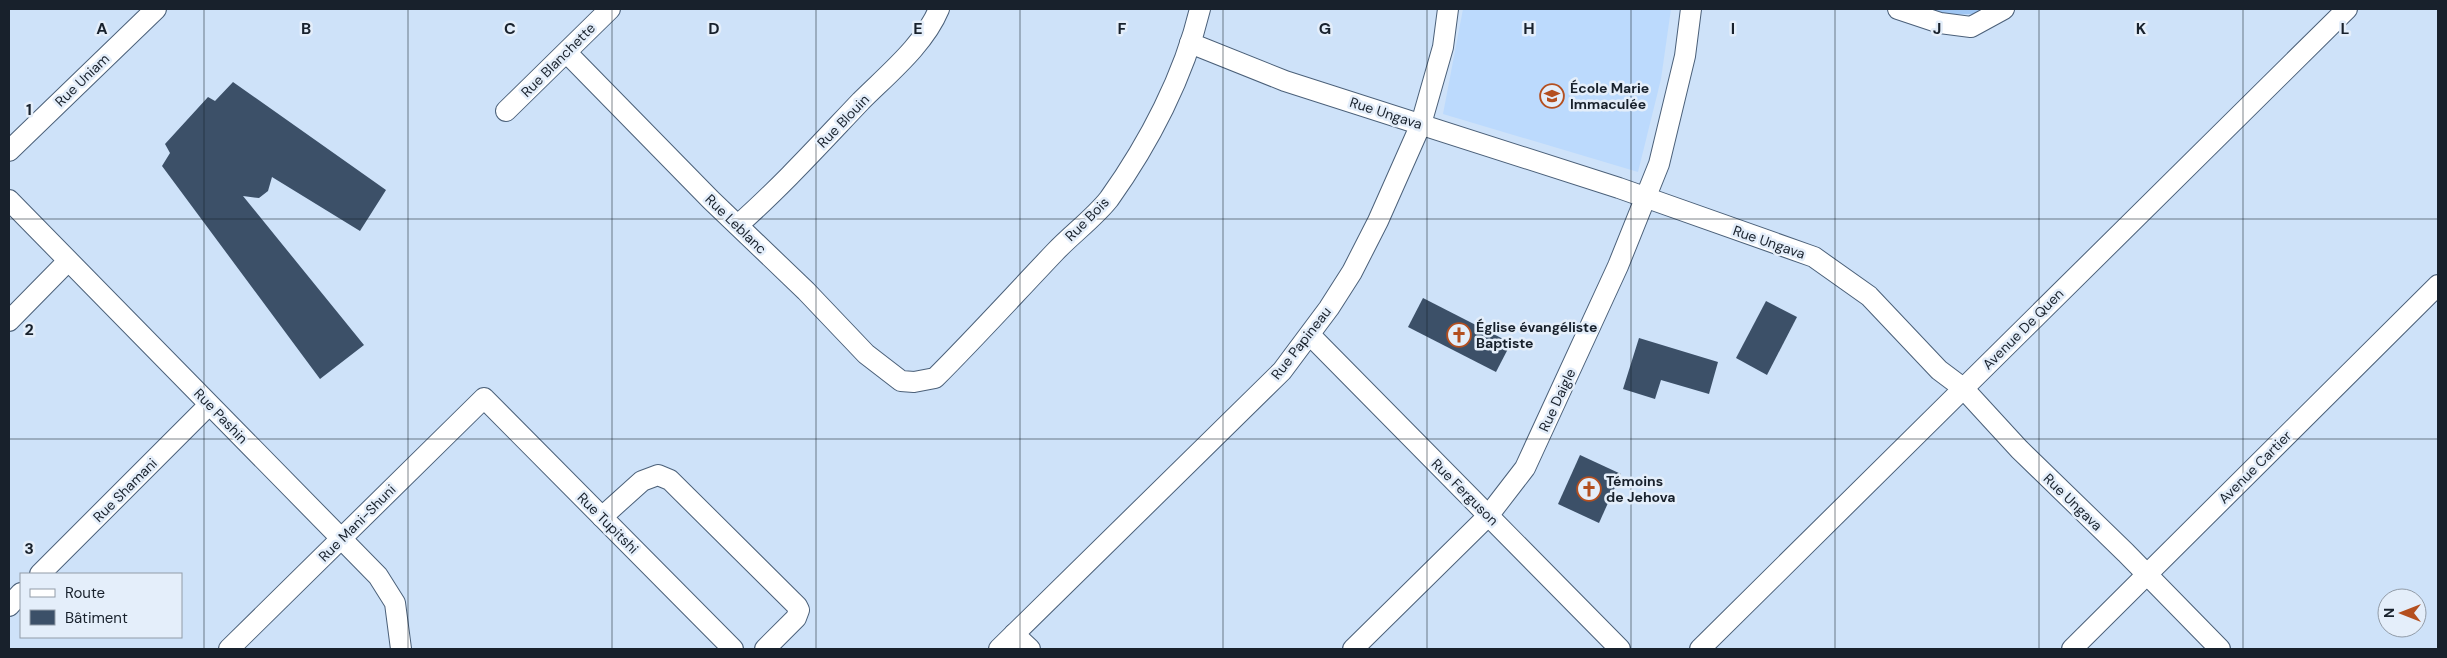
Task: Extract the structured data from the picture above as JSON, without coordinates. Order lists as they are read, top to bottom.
{
  "streets": {
    "street": [
      "Rue Blanchette",
      "Rue Uniam",
      "Rue Ungava",
      "Rue Blouin",
      "Rue Bois",
      "Rue Leblanc",
      "Avenue De Quen",
      "Rue Papineau",
      "Rue Daigle",
      "Rue Pashin",
      "Avenue Cartier",
      "Rue Shamani",
      "Rue Ferguson",
      "Rue Mani-Shuni",
      "Rue Tupitshi"
    ]
  },
  "crossings": [
    ["Rue Blanchette", "Rue Leblanc"],
    ["Rue Ungava", "Rue Bois"],
    ["Rue Ungava", "Avenue De Quen"],
    ["Rue Ungava", "Rue Papineau"],
    ["Rue Ungava", "Rue Daigle"],
    ["Rue Ungava", "Avenue Cartier"],
    ["Rue Blouin", "Rue Leblanc"],
    ["Rue Bois", "Rue Leblanc"],
    ["Rue Papineau", "Rue Ferguson"],
    ["Rue Daigle", "Rue Ferguson"],
    ["Rue Pashin", "Rue Shamani"],
    ["Rue Pashin", "Rue Mani-Shuni"],
    ["Rue Mani-Shuni", "Rue Tupitshi"]
  ],
  "places": {
    "school or university": ["École Marie Immaculée"],
    "church": ["Église évangéliste Baptiste", "Témoins de Jehova"]
  },
  "legend": ["Route", "Bâtiment"],
  "north": "left",
  "grid": {
    "columns": [
      "A",
      "B",
      "C",
      "D",
      "E",
      "F",
      "G",
      "H",
      "I",
      "J",
      "K",
      "L"
    ],
    "rows": ["1", "2", "3"]
  }
}
